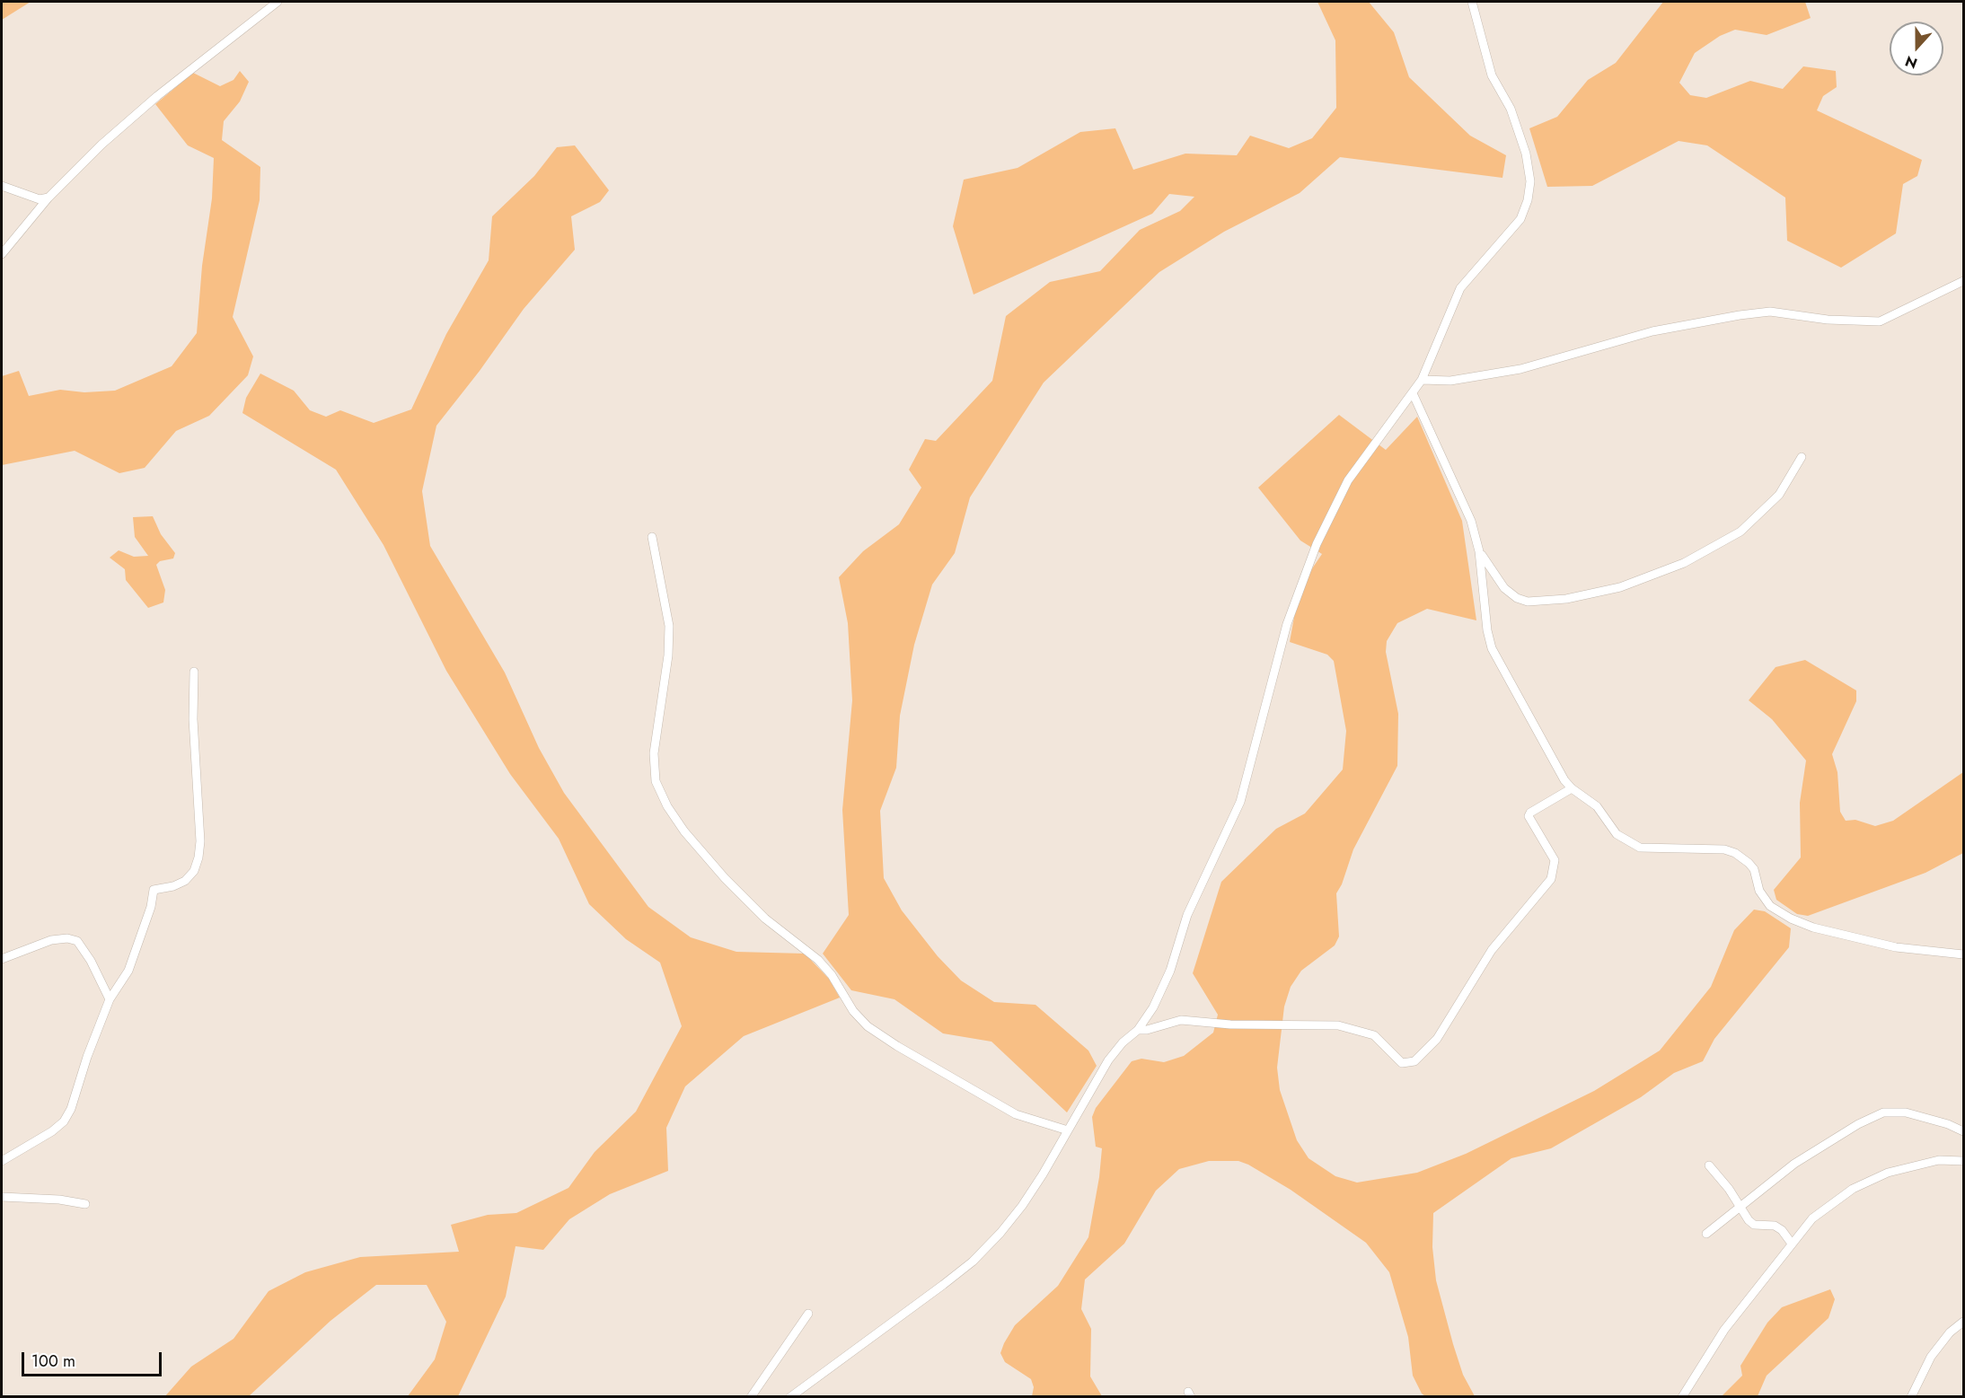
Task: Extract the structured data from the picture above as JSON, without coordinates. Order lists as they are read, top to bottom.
{
  "scale_bar": "100 m",
  "north": "bottom"
}
